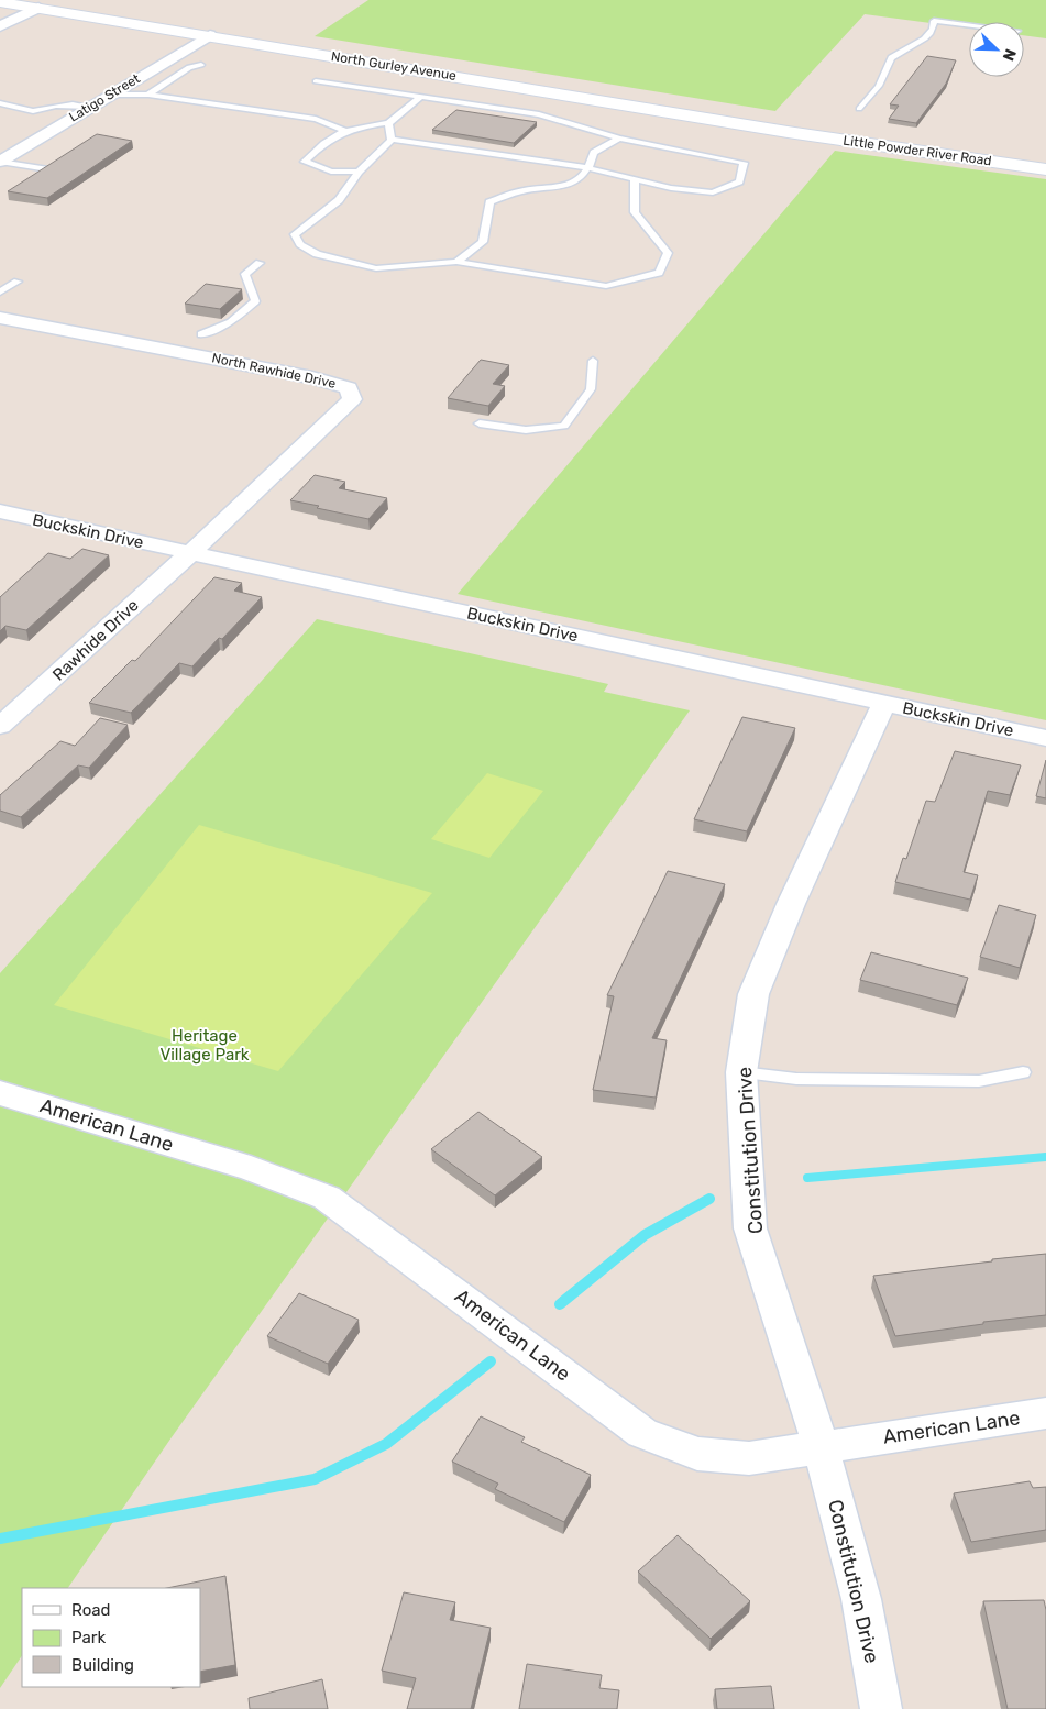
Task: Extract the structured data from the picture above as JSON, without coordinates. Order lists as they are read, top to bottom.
{
  "streets": {
    "street": [
      "North Gurley Avenue",
      "Latigo Street",
      "Little Powder River Road",
      "North Rawhide Drive",
      "Buckskin Drive",
      "Rawhide Drive",
      "American Lane",
      "Constitution Drive"
    ]
  },
  "crossings": [
    ["North Gurley Avenue", "Latigo Street"],
    ["North Gurley Avenue", "Little Powder River Road"],
    ["North Rawhide Drive", "Buckskin Drive"],
    ["North Rawhide Drive", "Rawhide Drive"],
    ["Buckskin Drive", "Rawhide Drive"],
    ["Buckskin Drive", "Constitution Drive"],
    ["American Lane", "Constitution Drive"]
  ],
  "parks": ["Heritage Village Park"],
  "legend": ["Road", "Park", "Building"],
  "north": "bottom right"
}
